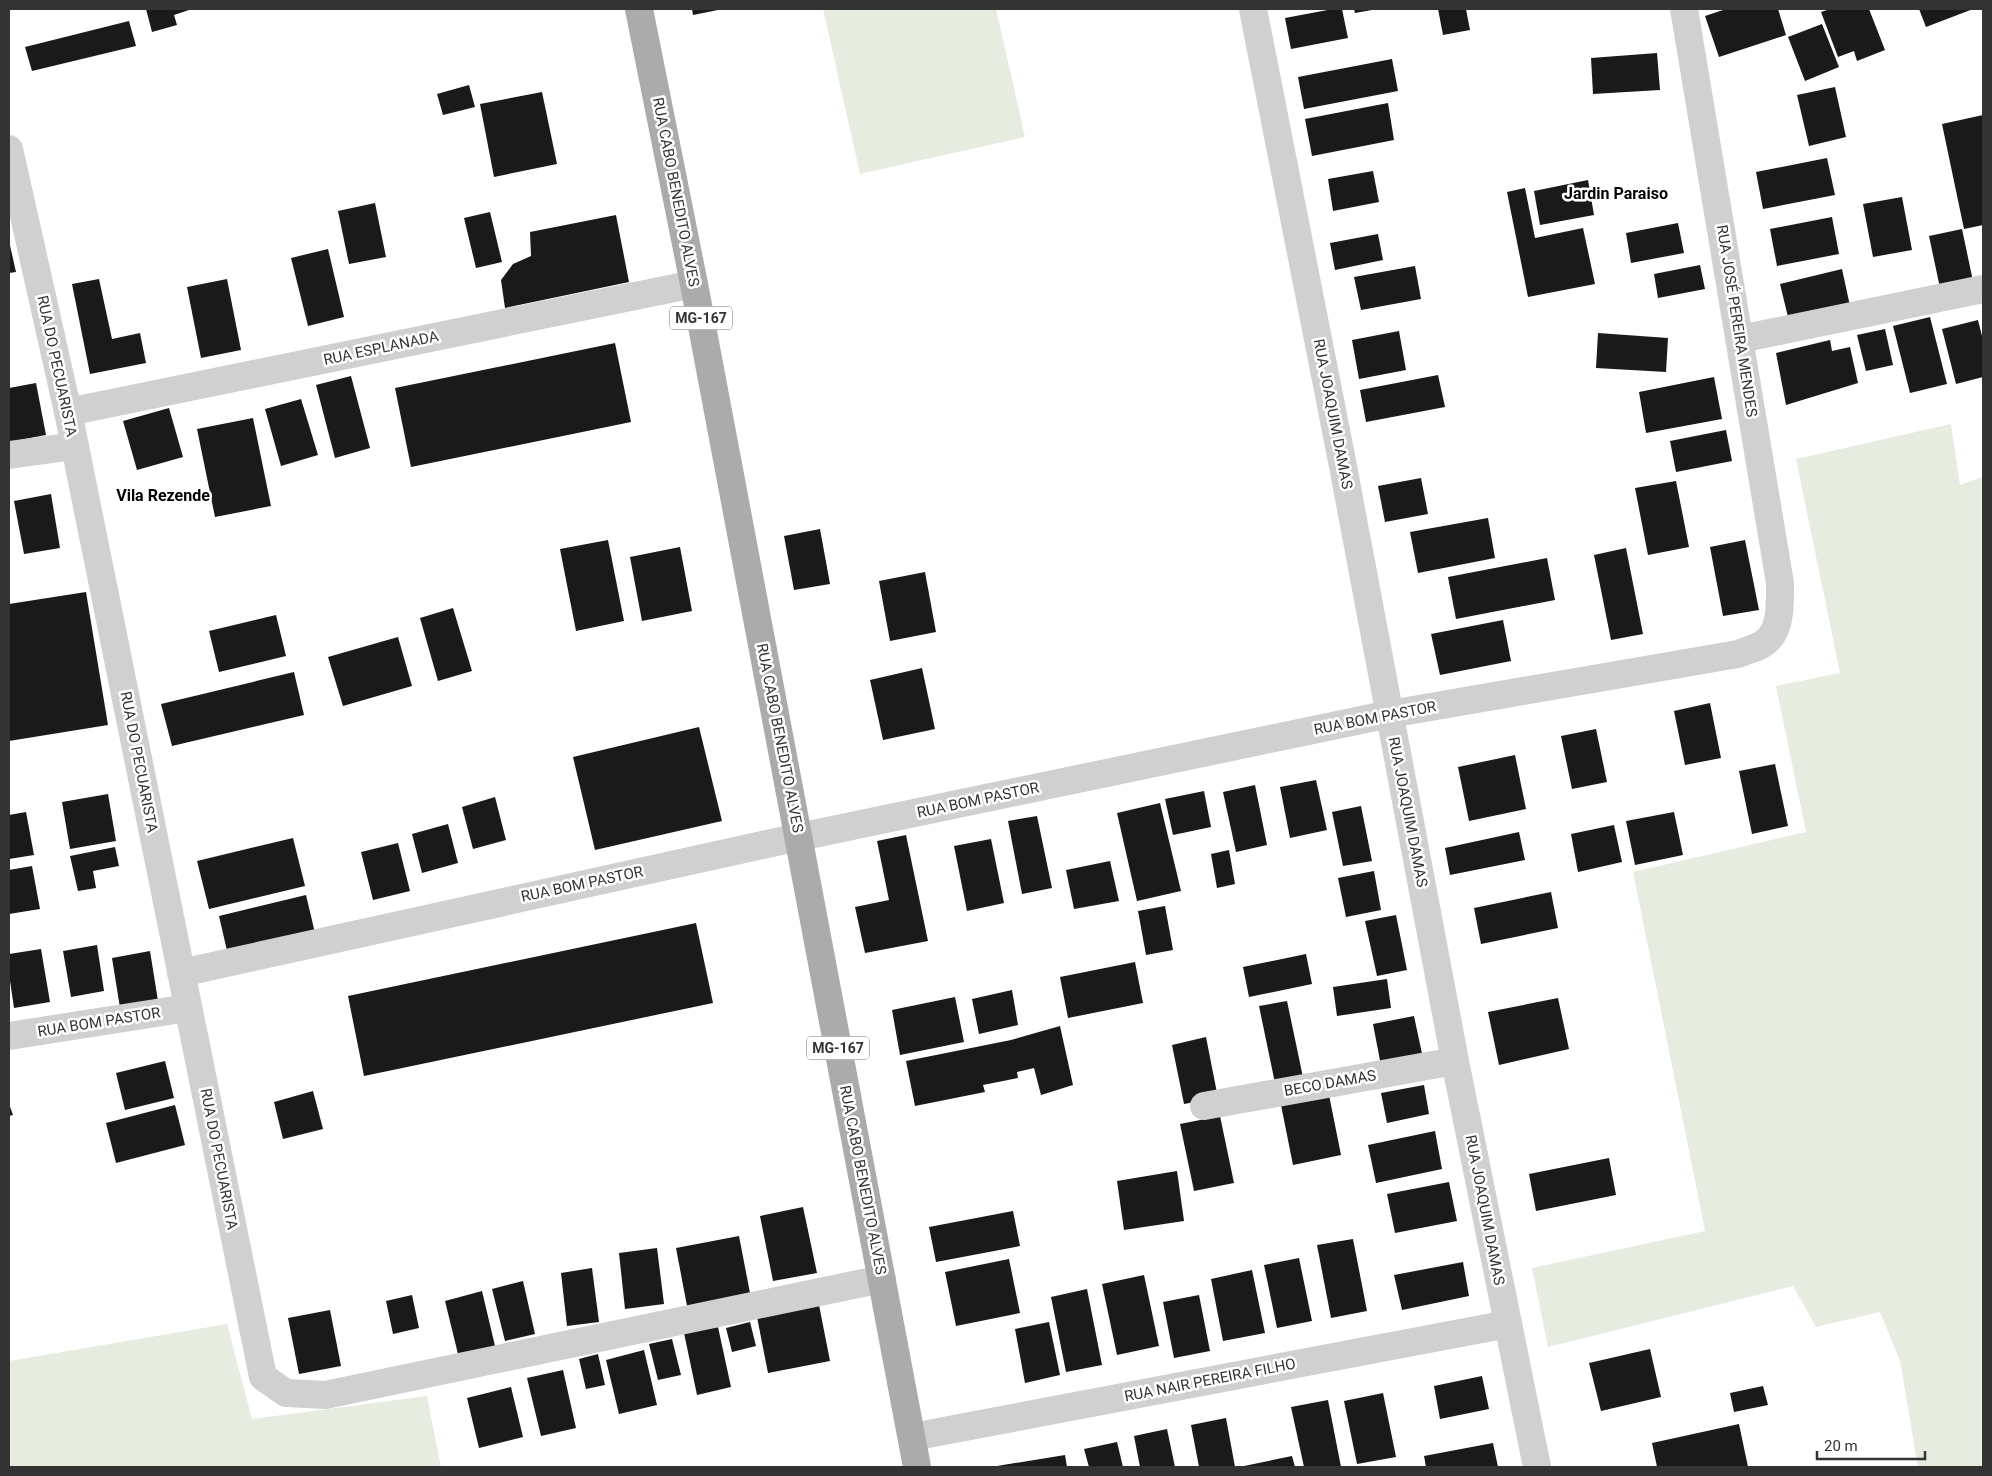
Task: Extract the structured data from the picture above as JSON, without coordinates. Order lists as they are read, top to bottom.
{
  "streets": {
    "main road": ["RUA CABO BENEDITO ALVES", "MG-167"],
    "street": [
      "RUA JOSÉ PEREIRA MENDES",
      "RUA ESPLANADA",
      "RUA DO PECUARISTA",
      "RUA JOAQUIM DAMAS",
      "RUA BOM PASTOR",
      "BECO DAMAS",
      "RUA NAIR PEREIRA FILHO"
    ]
  },
  "crossings": [
    ["RUA CABO BENEDITO ALVES", "RUA ESPLANADA"],
    ["RUA CABO BENEDITO ALVES", "RUA DO PECUARISTA"],
    ["RUA CABO BENEDITO ALVES", "RUA BOM PASTOR"],
    ["RUA CABO BENEDITO ALVES", "RUA NAIR PEREIRA FILHO"],
    ["RUA JOSÉ PEREIRA MENDES", "RUA BOM PASTOR"],
    ["RUA ESPLANADA", "RUA DO PECUARISTA"],
    ["RUA DO PECUARISTA", "RUA BOM PASTOR"],
    ["RUA JOAQUIM DAMAS", "RUA BOM PASTOR"],
    ["RUA JOAQUIM DAMAS", "BECO DAMAS"],
    ["RUA JOAQUIM DAMAS", "RUA NAIR PEREIRA FILHO"]
  ],
  "districts": ["Jardin Paraiso", "Vila Rezende"],
  "scale_bar": "20 m"
}
